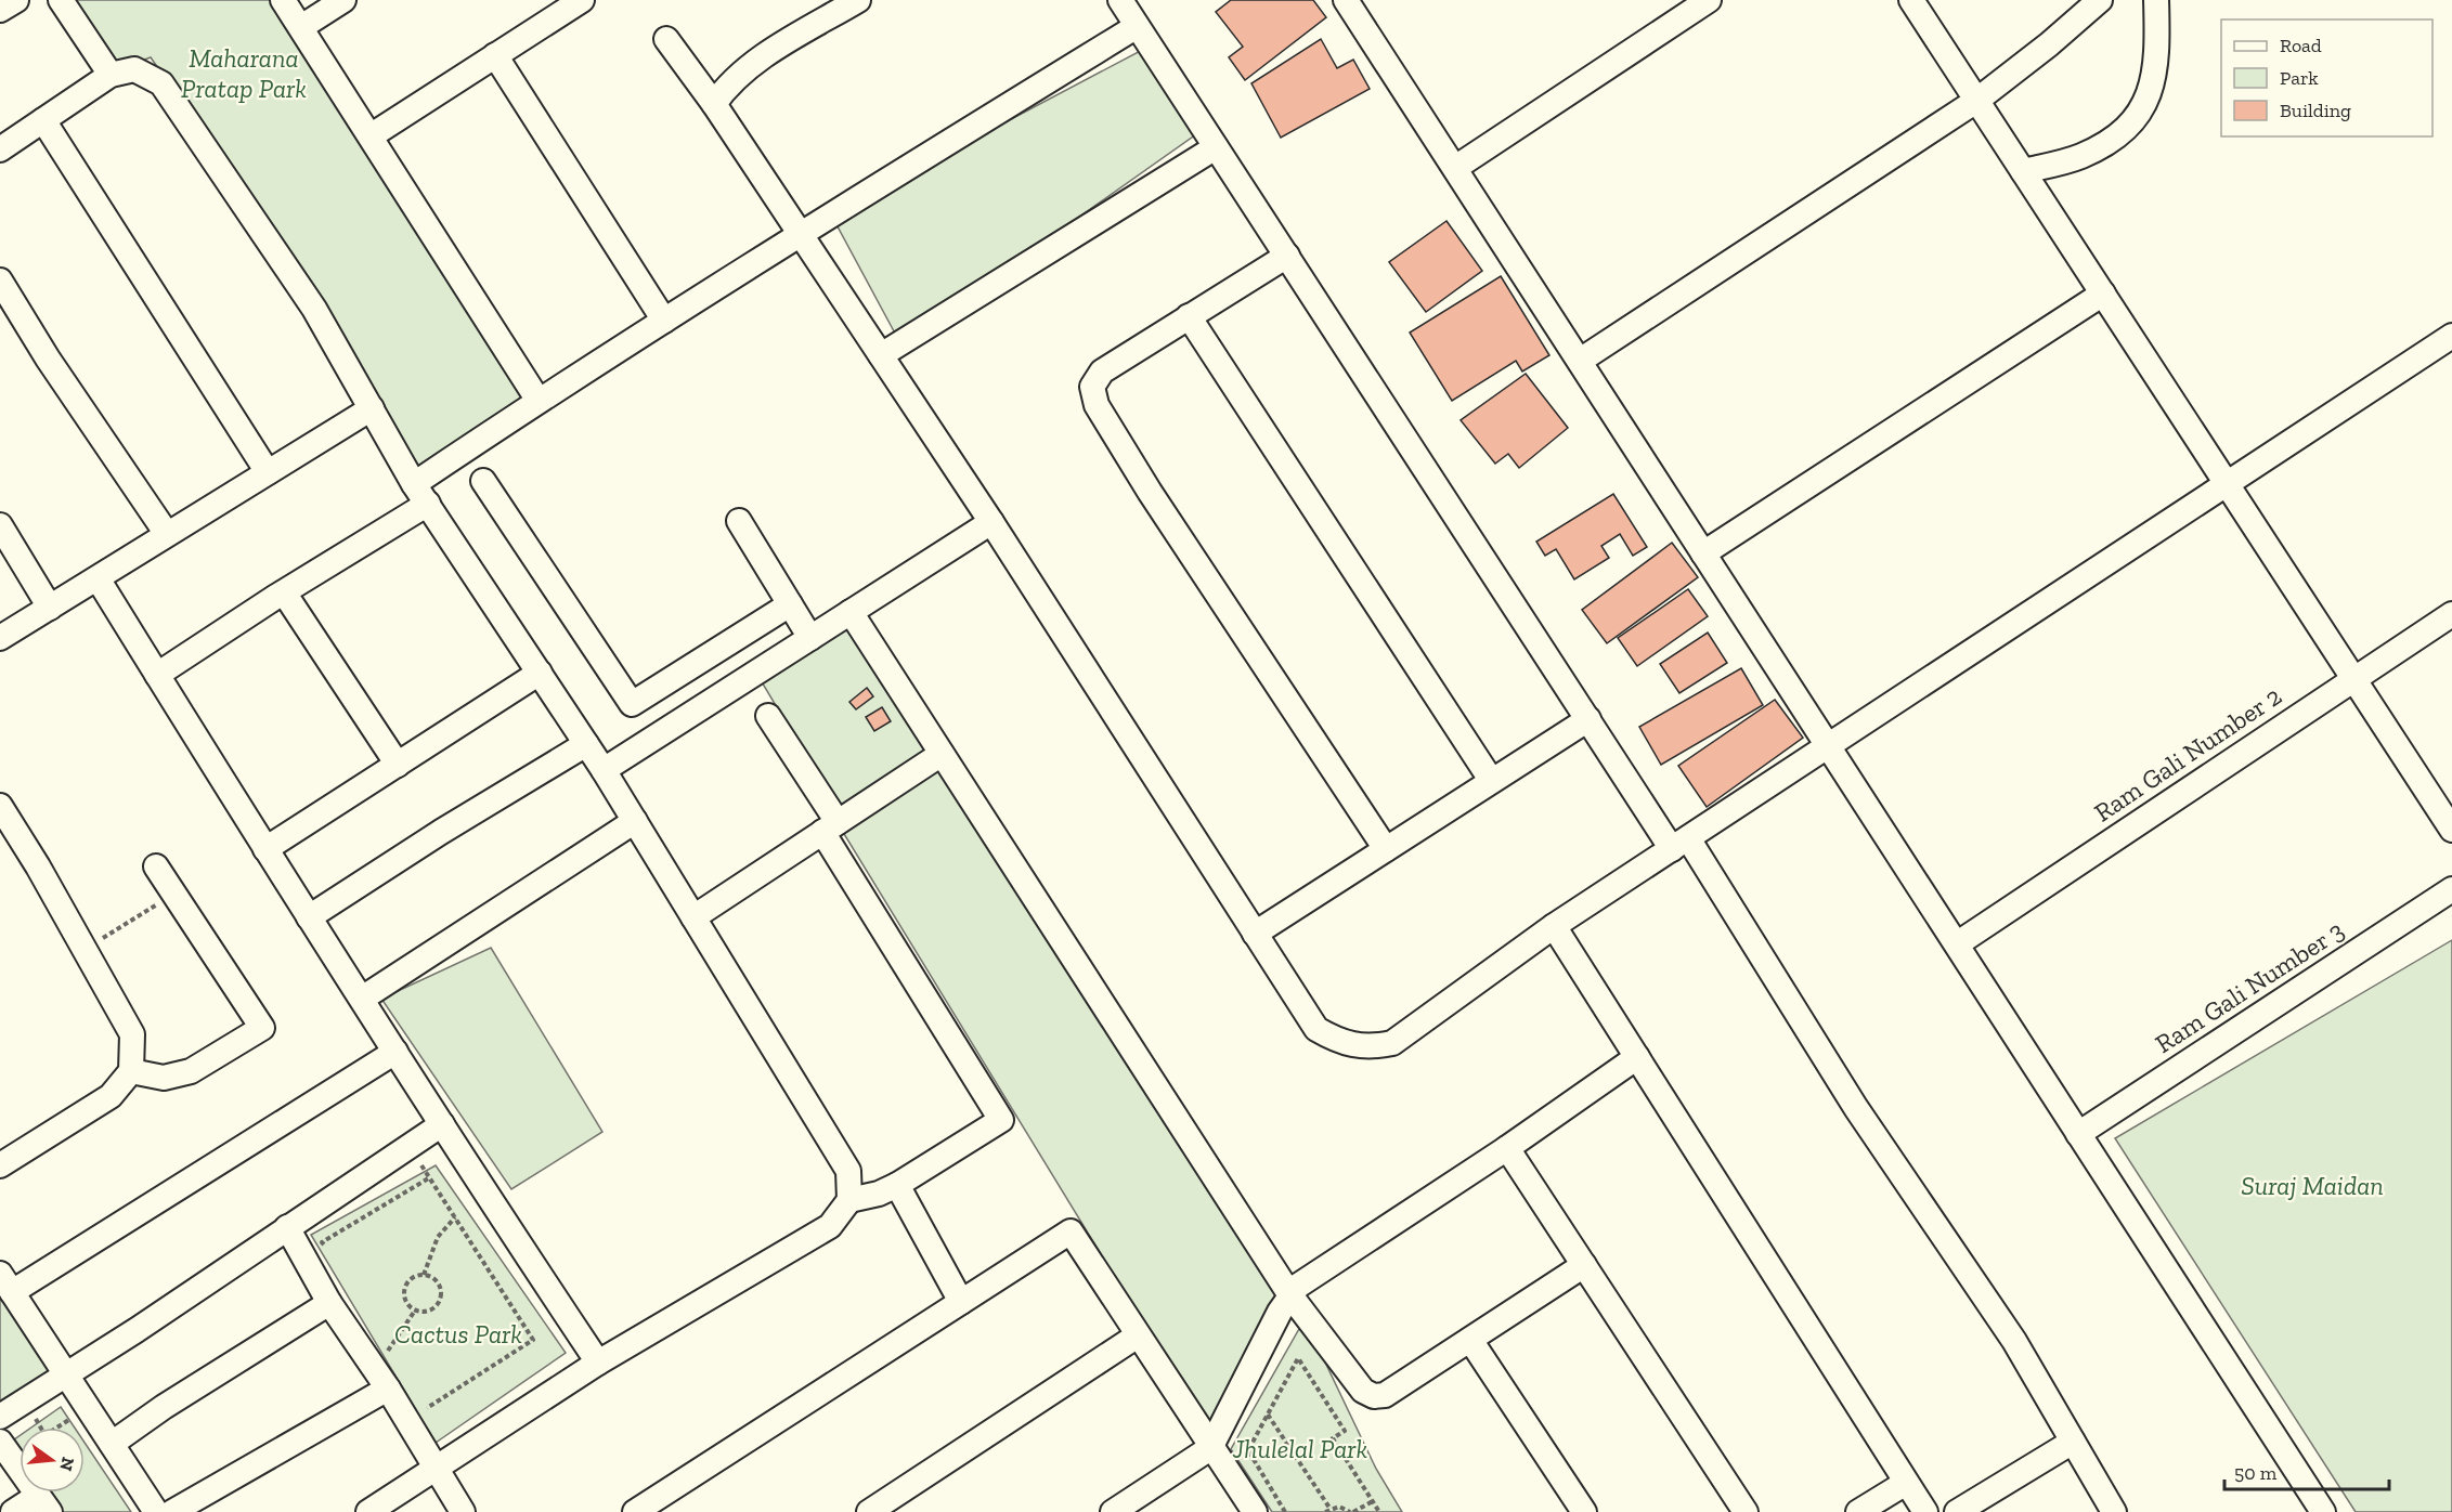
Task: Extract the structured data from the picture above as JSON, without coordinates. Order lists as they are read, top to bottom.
{
  "streets": {
    "street": ["Ram Gali Number 2", "Ram Gali Number 3"]
  },
  "parks": [
    "Maharana Pratap Park",
    "Suraj Maidan",
    "Cactus Park",
    "Jhulelal Park"
  ],
  "legend": ["Road", "Park", "Building"],
  "scale_bar": "50 m",
  "north": "right"
}
